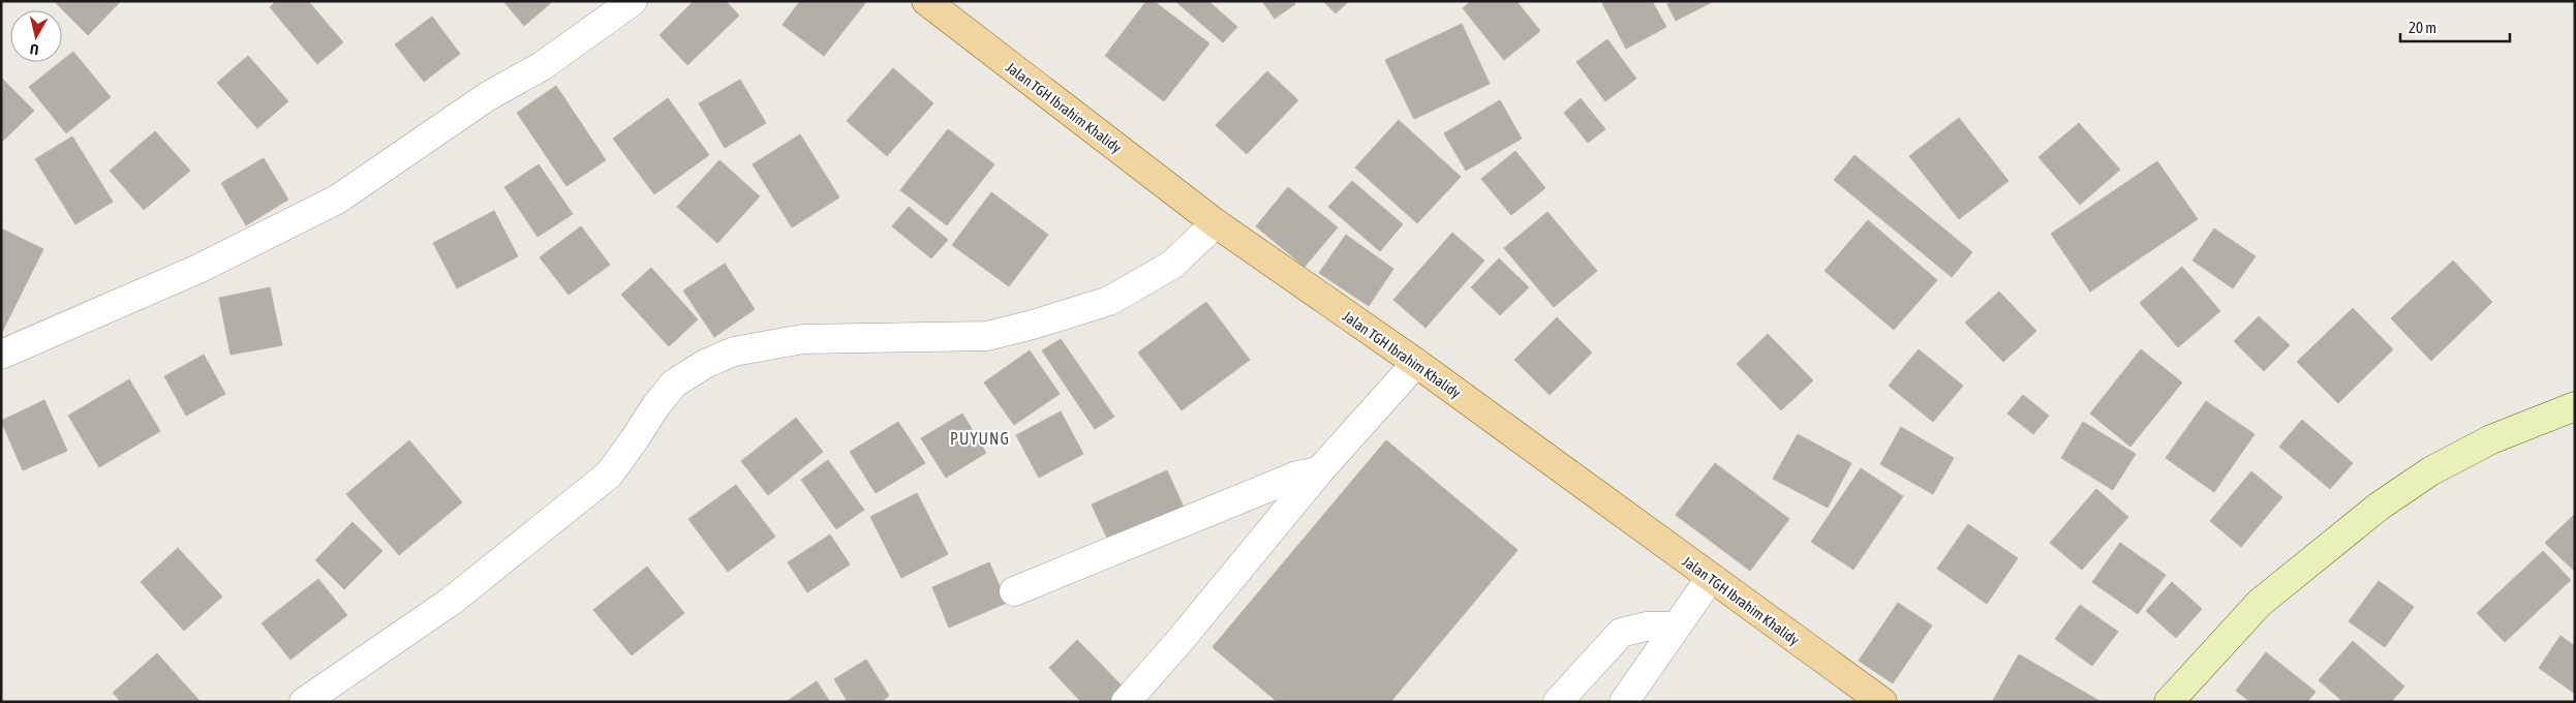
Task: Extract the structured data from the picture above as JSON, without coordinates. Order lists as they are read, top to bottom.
{
  "streets": {
    "main road": ["Jalan TGH Ibrahim Khalidy"]
  },
  "districts": ["PUYUNG"],
  "scale_bar": "20 m",
  "north": "bottom"
}
